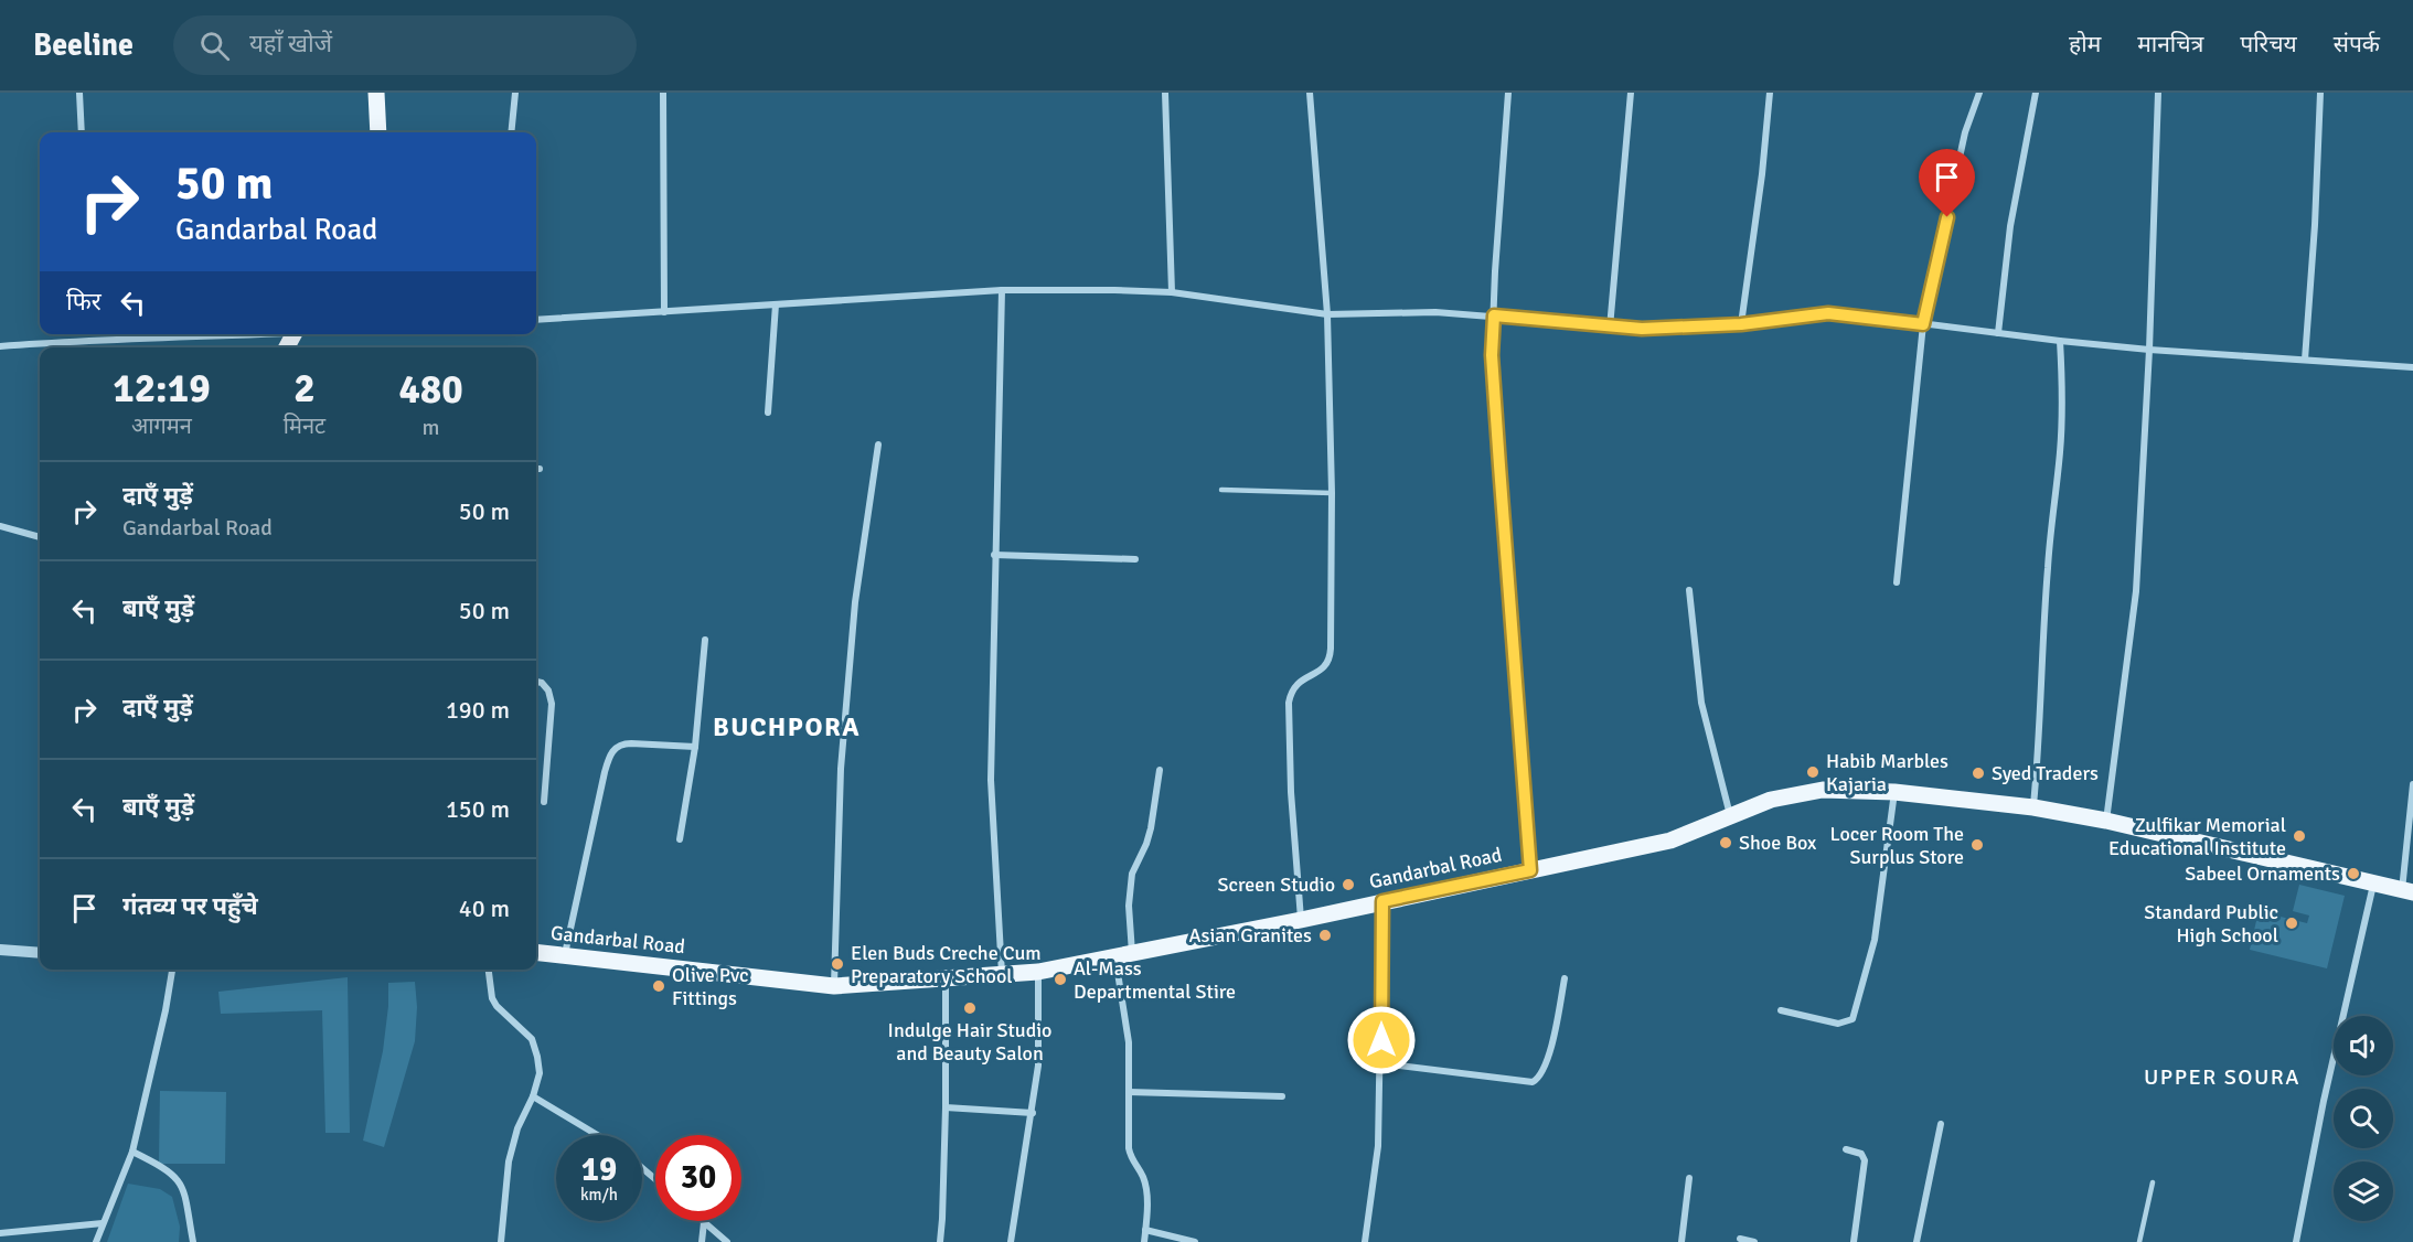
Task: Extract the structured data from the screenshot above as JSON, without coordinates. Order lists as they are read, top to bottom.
{
  "streets": {
    "main road": ["Gandarbal Road"]
  },
  "districts": ["BUCHPORA", "UPPER SOURA"],
  "places": [
    "Habib Marbles Kajaria",
    "Syed Traders",
    "Zulfikar Memorial Educational Institute",
    "Shoe Box",
    "Locer Room The Surplus Store",
    "Sabeel Ornaments",
    "Screen Studio",
    "Standard Public High School",
    "Asian Granites",
    "Elen Buds Creche Cum Preparatory School",
    "Al-Mass Departmental Stire",
    "Olive Pvc Fittings",
    "Indulge Hair Studio and Beauty Salon"
  ],
  "page": {
    "header": "Beeline",
    "search": "यहाँ खोजें",
    "nav": [
      "होम",
      "मानचित्र",
      "परिचय",
      "संपर्क"
    ],
    "turn": ["50 m", "Gandarbal Road"],
    "then": "फिर",
    "eta": [
      "12:19",
      "आगमन",
      "2",
      "मिनट",
      "480",
      "m"
    ],
    "list": [
      {
        "name": "दाएँ मुड़ें",
        "note": "Gandarbal Road",
        "value": "50 m"
      },
      {
        "name": "बाएँ मुड़ें",
        "value": "50 m"
      },
      {
        "name": "दाएँ मुड़ें",
        "value": "190 m"
      },
      {
        "name": "बाएँ मुड़ें",
        "value": "150 m"
      },
      {
        "name": "गंतव्य पर पहुँचे",
        "value": "40 m"
      }
    ],
    "speed": "19 km/h",
    "limit": "30"
  }
}
